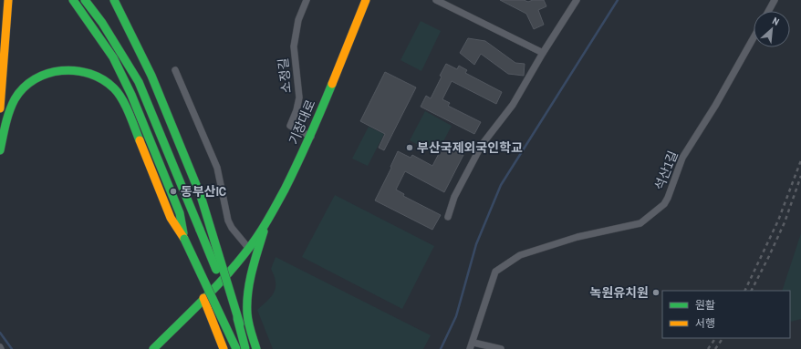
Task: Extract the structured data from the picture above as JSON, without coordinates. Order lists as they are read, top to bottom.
{
  "streets": {
    "main road": ["기장대로"],
    "street": ["소정길", "석산1길"]
  },
  "crossings": [
    ["소정길", "기장대로"]
  ],
  "places": ["부산국제외국인학교", "동부산IC", "녹원유치원"],
  "legend": ["원활", "서행"],
  "north": "top right"
}
